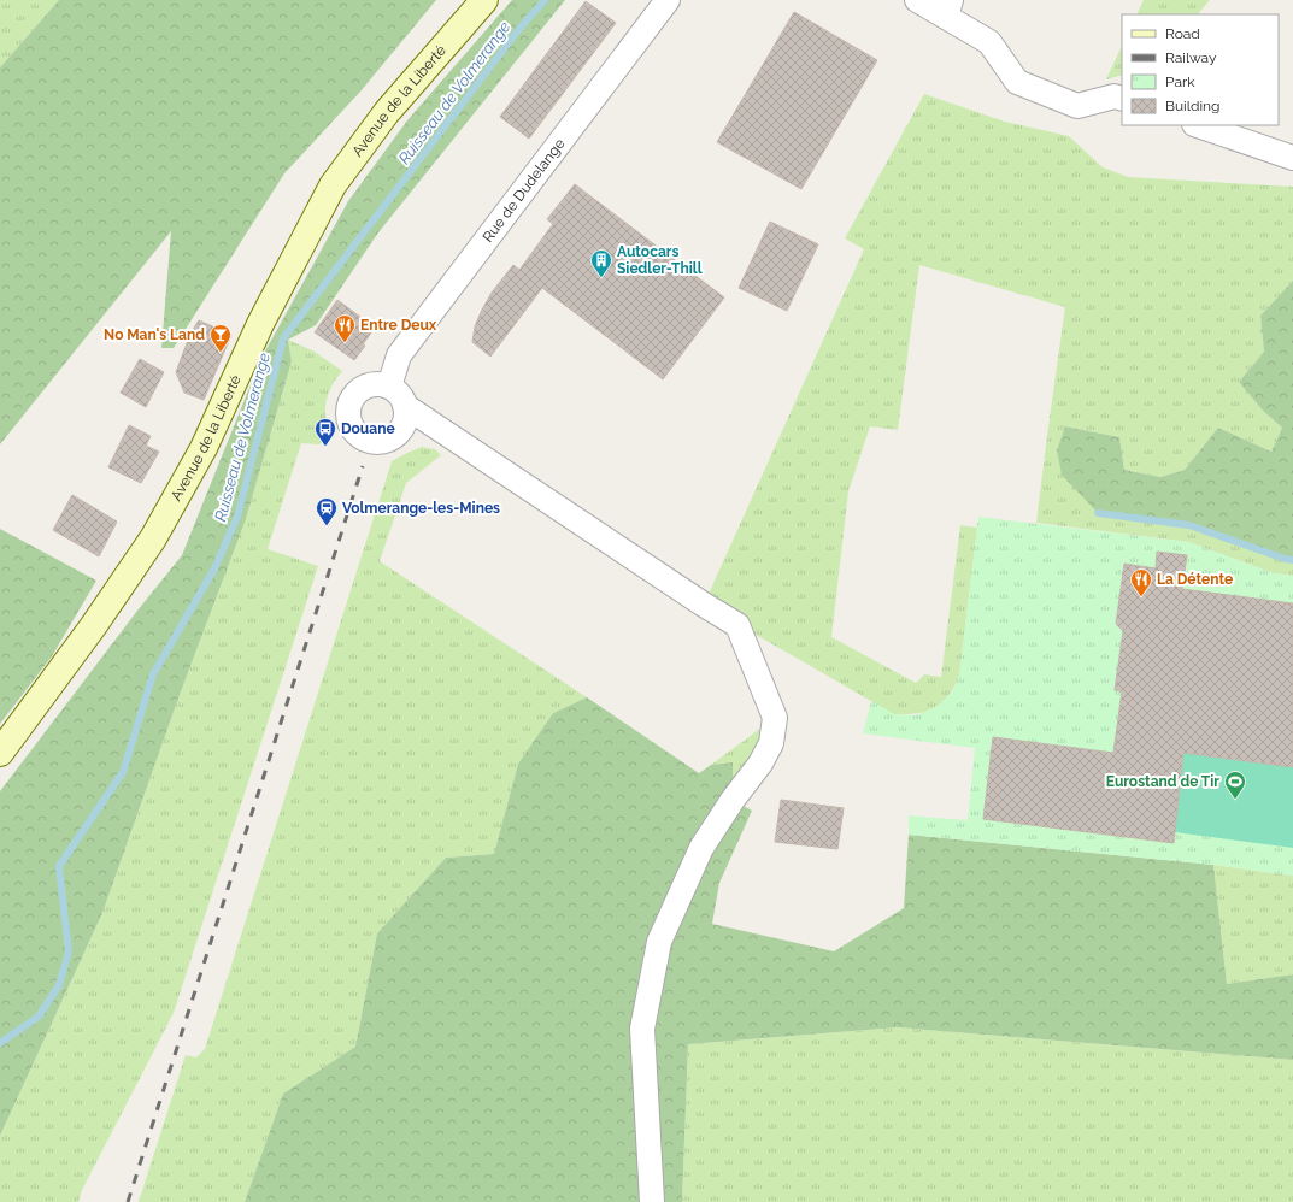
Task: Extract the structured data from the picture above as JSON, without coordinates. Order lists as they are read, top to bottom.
{
  "streets": {
    "main road": ["Avenue de la Liberté"],
    "street": ["Rue de Dudelange"]
  },
  "water": ["Ruisseau de Volmerange"],
  "places": {
    "building": ["Autocars Siedler-Thill"],
    "restaurant": ["Entre Deux", "La Détente"],
    "bar": ["No Man's Land"],
    "bus stop": ["Douane"],
    "station": ["Volmerange-les-Mines"],
    "sports": ["Eurostand de Tir"]
  },
  "legend": [
    "Road",
    "Railway",
    "Park",
    "Building"
  ]
}
